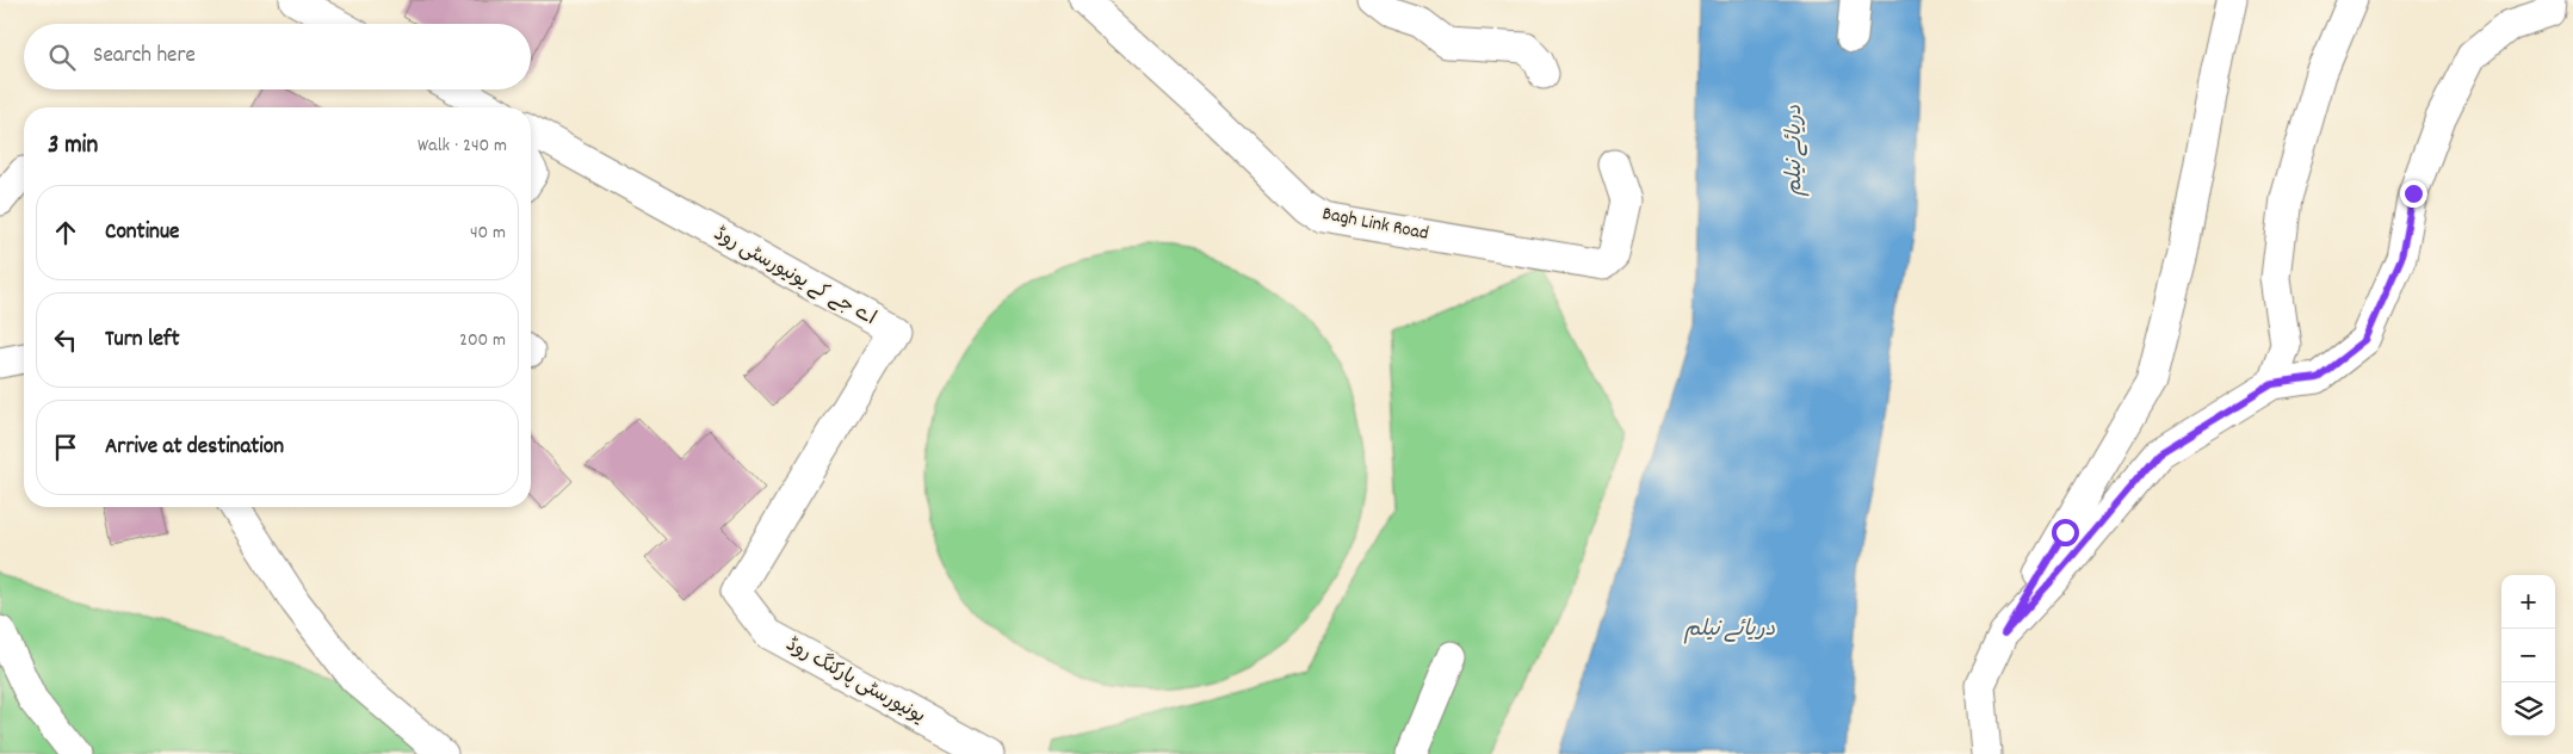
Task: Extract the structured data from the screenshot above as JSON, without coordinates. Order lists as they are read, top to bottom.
{
  "streets": {
    "street": ["Bagh Link Road", "اے جے کے یونیورسٹی روڈ", "یونیورسٹی پارکنگ روڈ"]
  },
  "crossings": [
    ["اے جے کے یونیورسٹی روڈ", "یونیورسٹی پارکنگ روڈ"]
  ],
  "water": ["دریائے نیلم"],
  "page": {
    "search": "Search here",
    "heading": ["3 min", "Walk · 240 m"],
    "list": [
      ["Continue", "40 m"],
      ["Turn left", "200 m"],
      "Arrive at destination"
    ],
    "map_buttons": ["+", "−"]
  }
}
